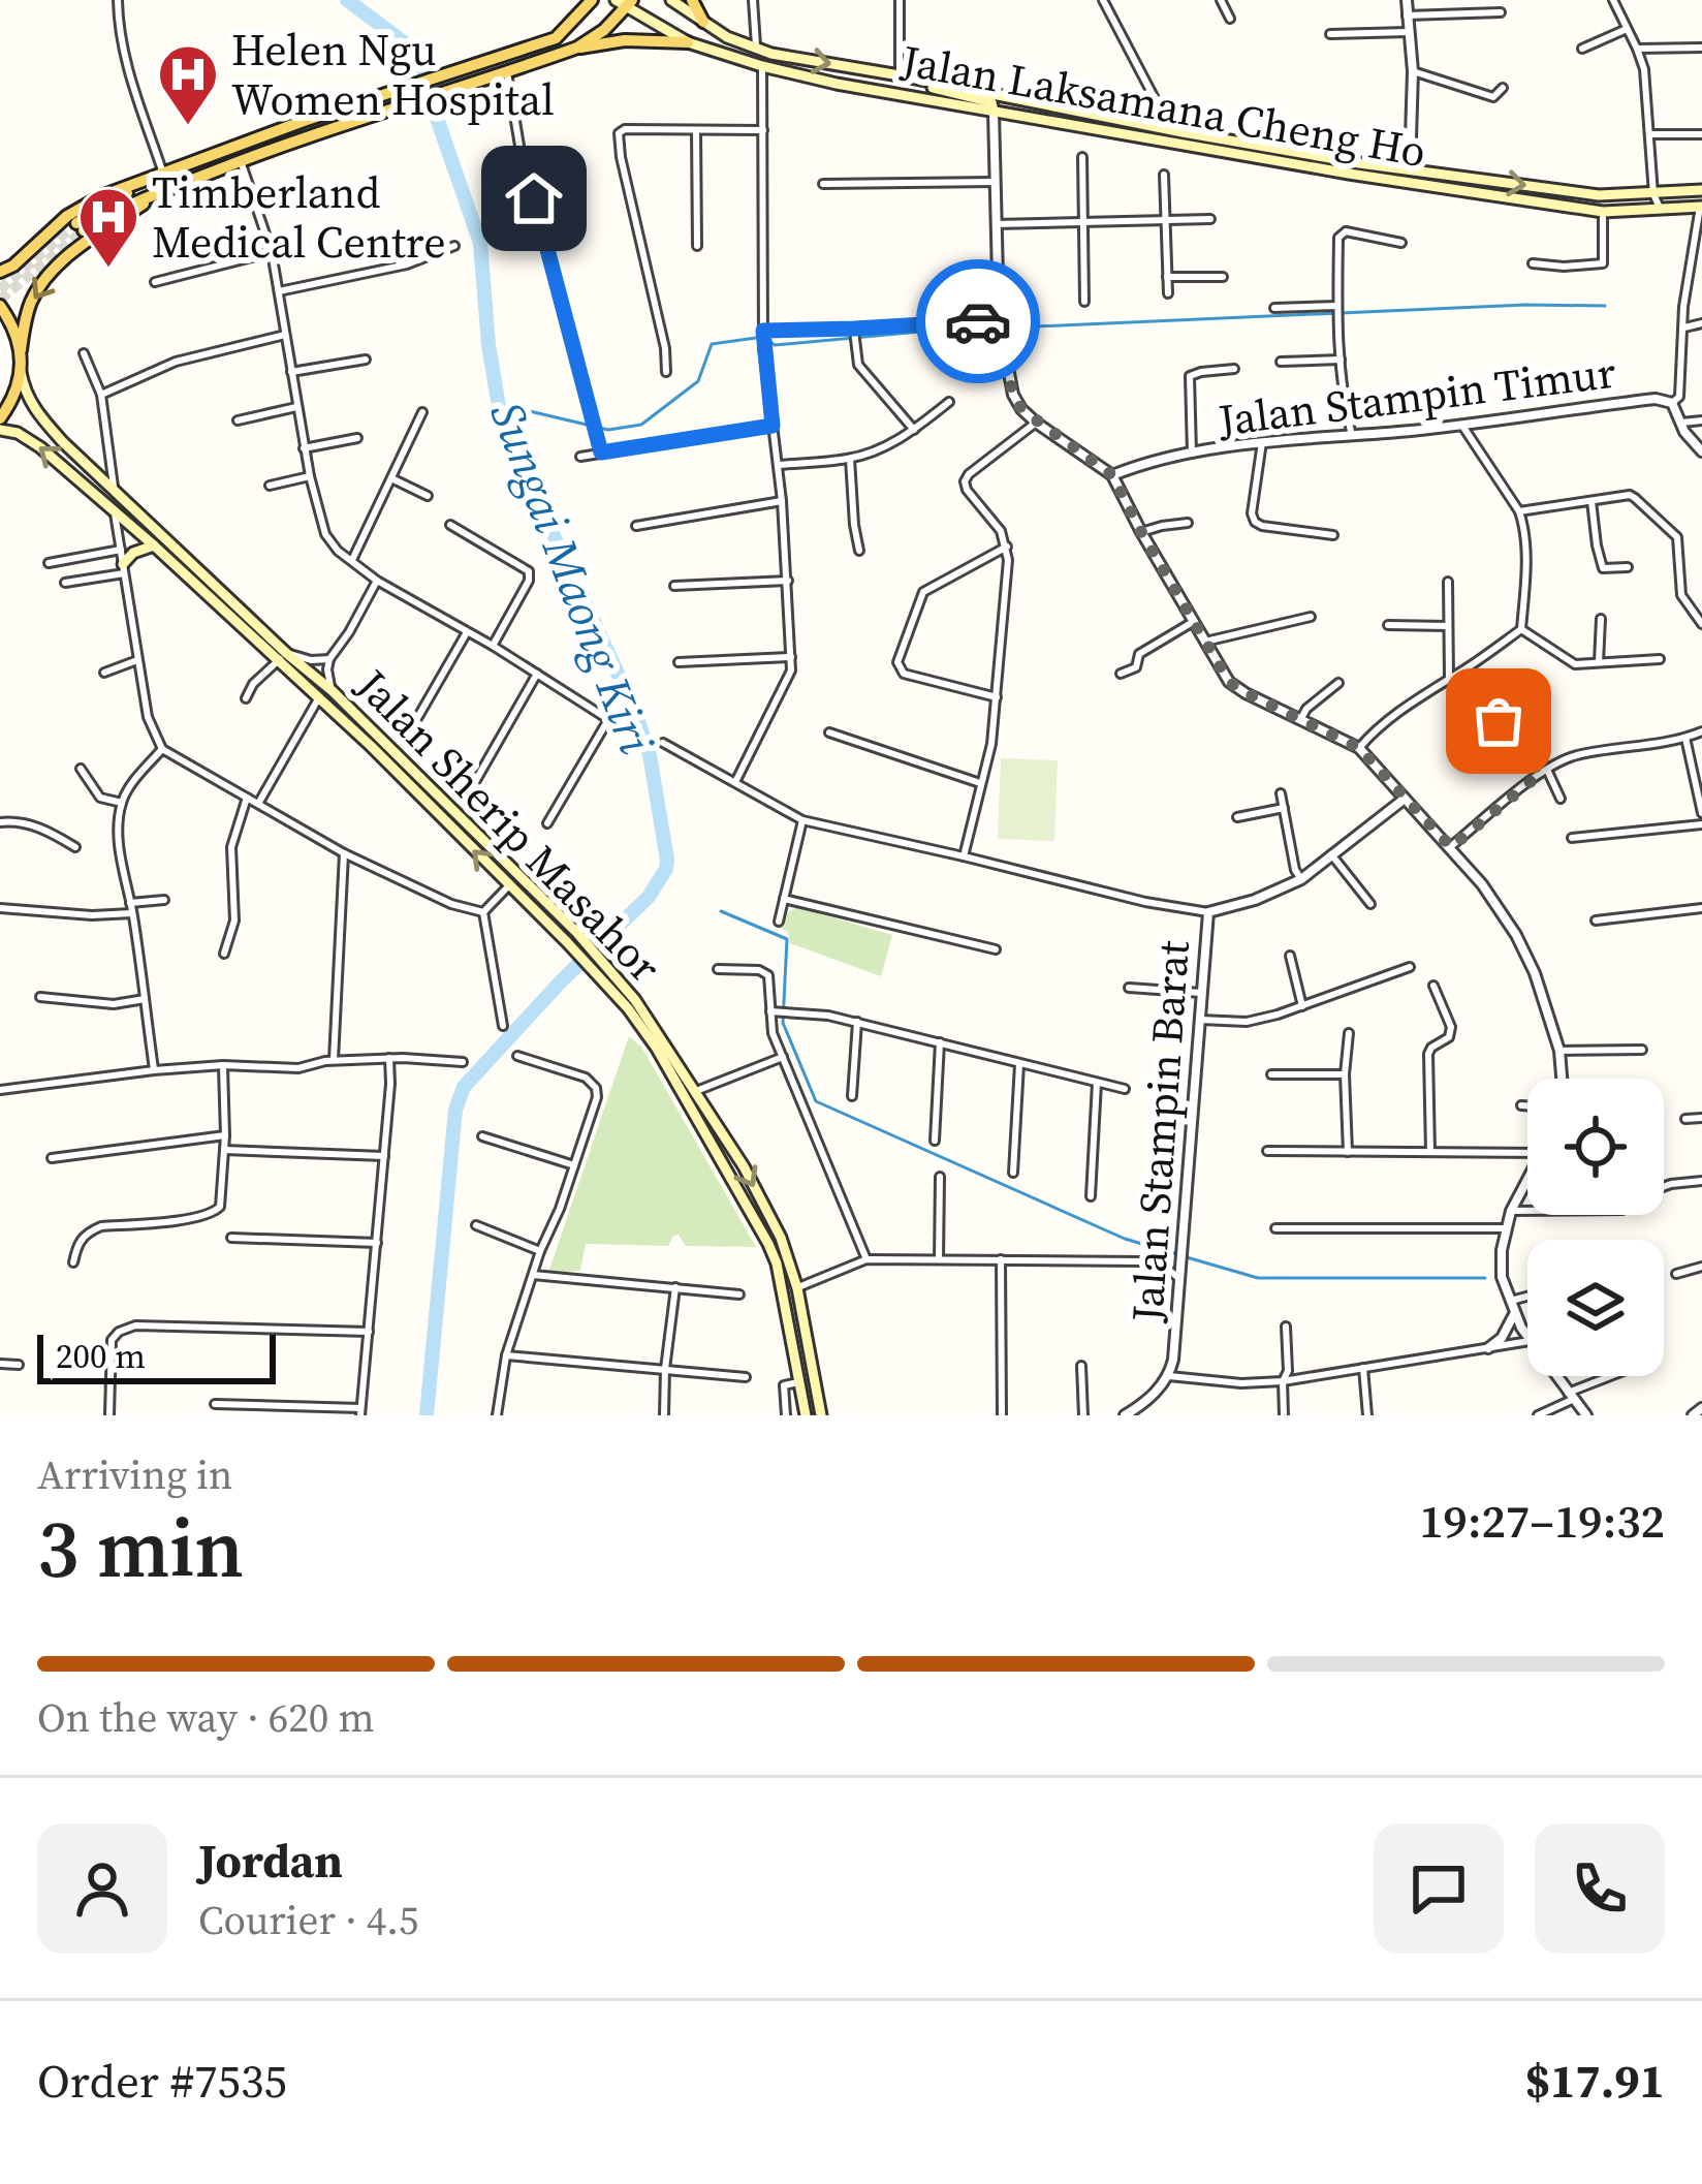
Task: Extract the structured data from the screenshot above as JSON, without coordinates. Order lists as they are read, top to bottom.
{
  "streets": {
    "main road": ["Jalan Laksamana Cheng Ho", "Jalan Sherip Masahor"],
    "street": ["Jalan Stampin Timur", "Jalan Stampin Barat"]
  },
  "water": ["Sungai Maong Kiri"],
  "places": {
    "hospital": ["Helen Ngu Women Hospital", "Timberland Medical Centre"]
  },
  "scale_bar": "200 m",
  "page": {
    "scale": "200 m",
    "heading": ["3 min", "Arriving in", "19:27–19:32"],
    "panel": [
      "Jordan",
      "Courier · 4.5",
      "Order #7535",
      "$17.91"
    ],
    "bar": "On the way · 620 m"
  }
}
